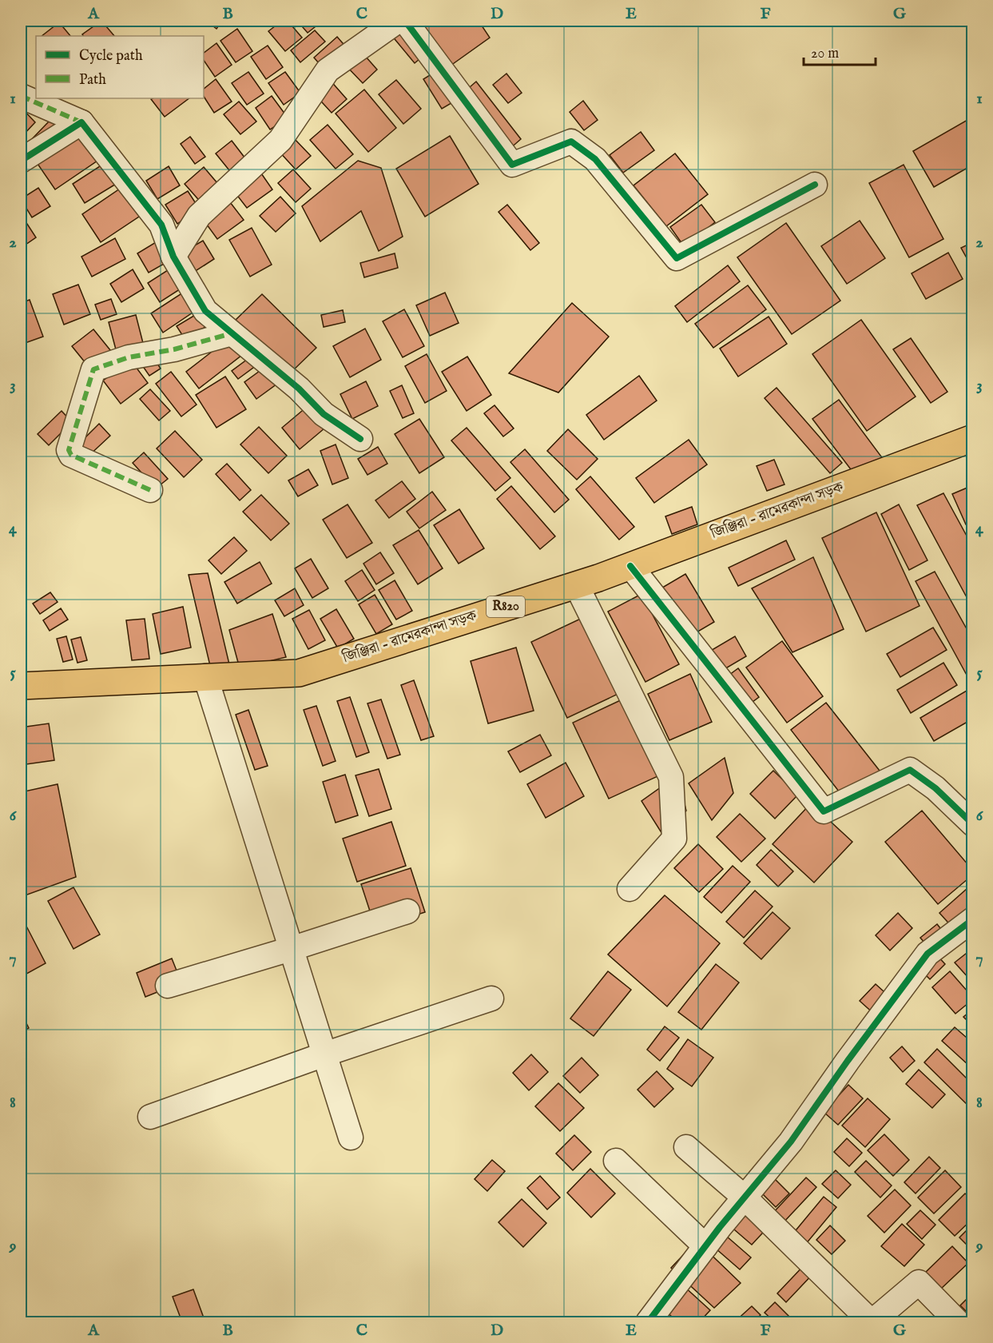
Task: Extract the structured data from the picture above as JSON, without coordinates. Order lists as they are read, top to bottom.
{
  "streets": {
    "main road": ["জিঞ্জিরা - রামেরকান্দা সড়ক", "R820"]
  },
  "legend": ["Cycle path", "Path"],
  "scale_bar": "20 m",
  "grid": {
    "columns": [
      "A",
      "B",
      "C",
      "D",
      "E",
      "F",
      "G"
    ],
    "rows": [
      "1",
      "2",
      "3",
      "4",
      "5",
      "6",
      "7",
      "8",
      "9"
    ]
  }
}
